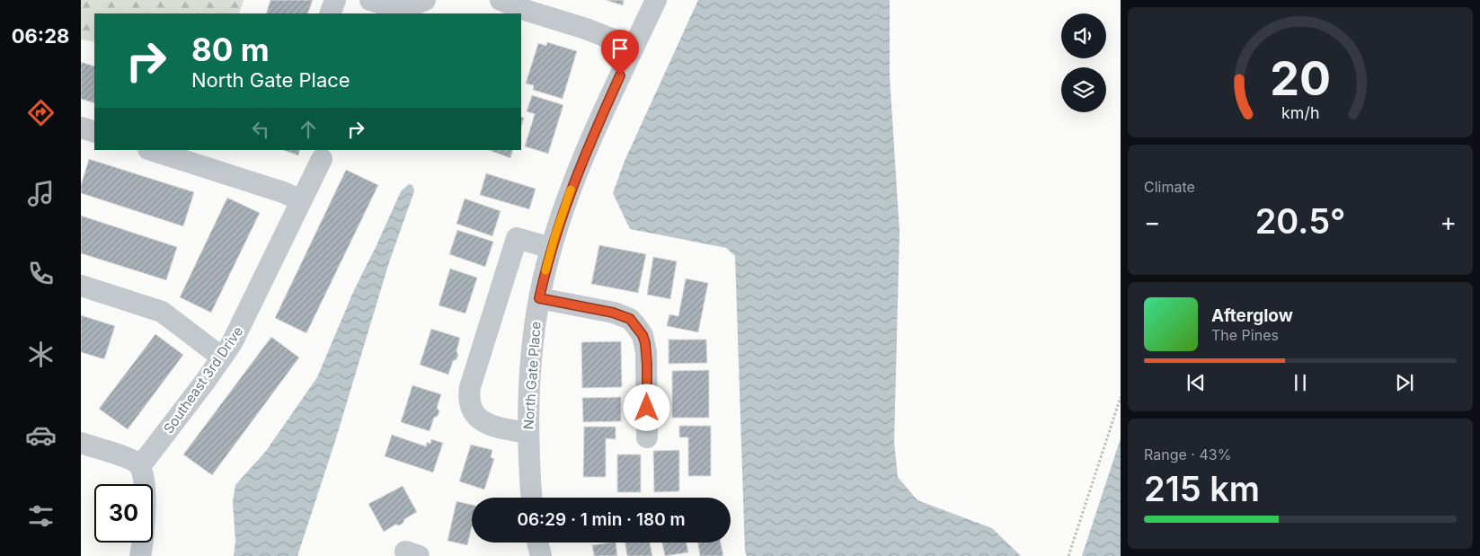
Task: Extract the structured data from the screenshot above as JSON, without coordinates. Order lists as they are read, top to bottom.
{
  "streets": {
    "street": ["North Gate Place", "Southeast 3rd Drive"]
  },
  "page": {
    "tabs": "06:28",
    "turn": ["80 m", "North Gate Place"],
    "tile": [
      "Climate",
      ["Range · 43%", "215 km"]
    ],
    "heat": ["−", "20.5°", "+"],
    "song": ["Afterglow", "The Pines"],
    "limit": "30",
    "trip": "06:29 · 1 min · 180 m",
    "gauge": ["20", "km/h"]
  }
}
